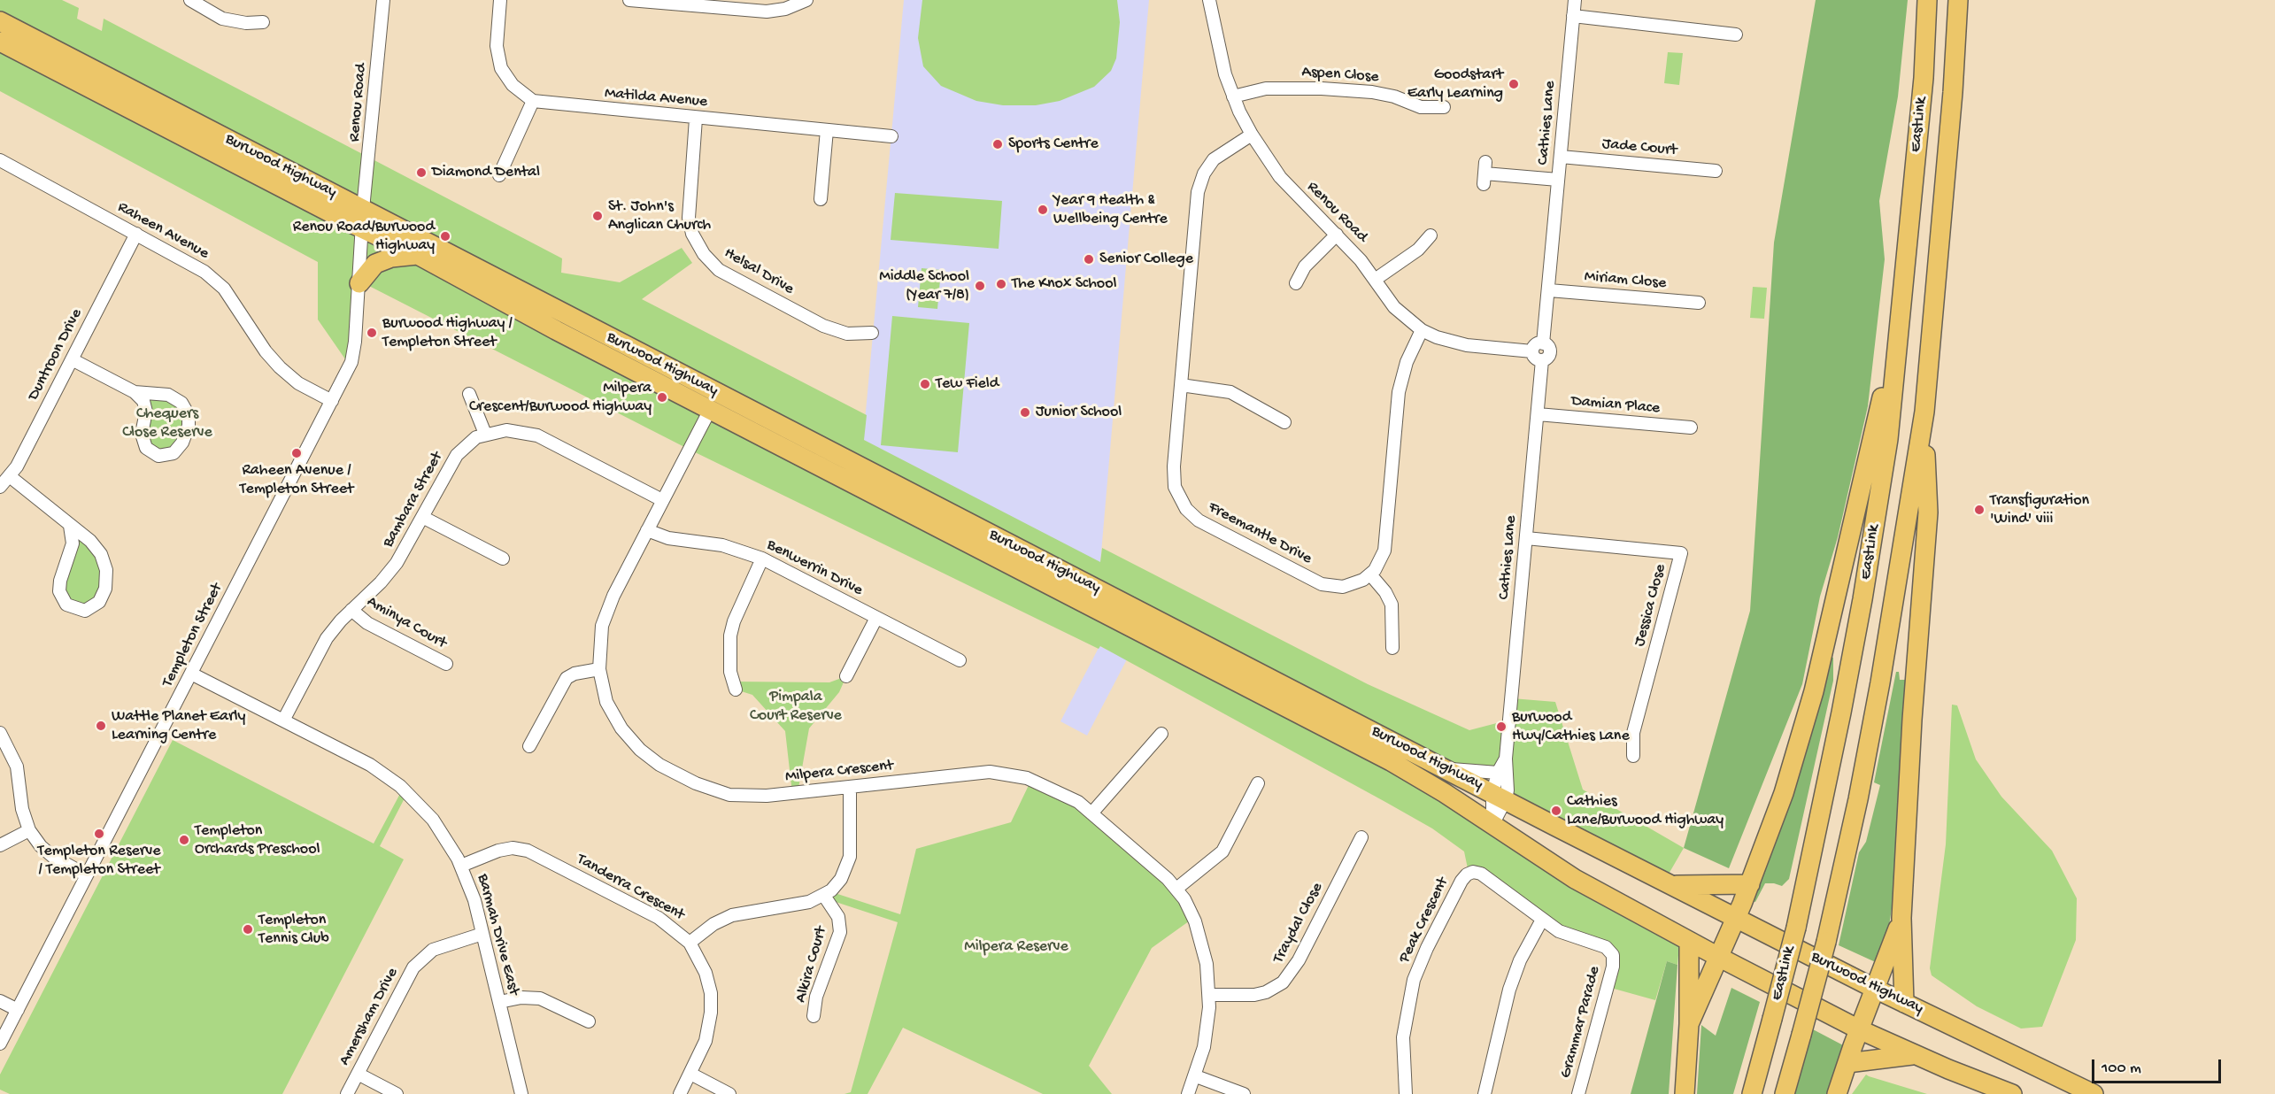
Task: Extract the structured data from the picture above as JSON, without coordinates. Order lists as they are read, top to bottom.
{
  "streets": {
    "highway": ["EastLink", "Burwood Highway"],
    "street": [
      "Aspen Close",
      "Matilda Avenue",
      "Renou Road",
      "Cathies Lane",
      "Jade Court",
      "Raheen Avenue",
      "Helsal Drive",
      "Miriam Close",
      "Duntroon Drive",
      "Damian Place",
      "Bambara Street",
      "Freemantle Drive",
      "Benwerrin Drive",
      "Jessica Close",
      "Aminya Court",
      "Templeton Street",
      "Milpera Crescent",
      "Tanderra Crescent",
      "Peak Crescent",
      "Traydal Close",
      "Barmah Drive East",
      "Alkira Court",
      "Amersham Drive",
      "Grammar Parade"
    ]
  },
  "crossings": [
    ["Aspen Close", "Renou Road"],
    ["Matilda Avenue", "Helsal Drive"],
    ["Renou Road", "Cathies Lane"],
    ["Renou Road", "Burwood Highway"],
    ["Renou Road", "Freemantle Drive"],
    ["Renou Road", "Templeton Street"],
    ["Cathies Lane", "Jade Court"],
    ["Cathies Lane", "Burwood Highway"],
    ["Cathies Lane", "Miriam Close"],
    ["Cathies Lane", "Damian Place"],
    ["Cathies Lane", "Jessica Close"],
    ["Burwood Highway", "Templeton Street"],
    ["Burwood Highway", "Milpera Crescent"],
    ["Raheen Avenue", "Duntroon Drive"],
    ["Raheen Avenue", "Templeton Street"],
    ["Bambara Street", "Aminya Court"],
    ["Bambara Street", "Milpera Crescent"],
    ["Bambara Street", "Barmah Drive East"],
    ["Benwerrin Drive", "Milpera Crescent"],
    ["Templeton Street", "Barmah Drive East"],
    ["Milpera Crescent", "Traydal Close"],
    ["Tanderra Crescent", "Barmah Drive East"],
    ["Peak Crescent", "Grammar Parade"],
    ["Barmah Drive East", "Amersham Drive"]
  ],
  "parks": ["Chequers Close Reserve", "Pimpala Court Reserve", "Milpera Reserve"],
  "places": [
    "Goodstart Early Learning",
    "Sports Centre",
    "Diamond Dental",
    "Year 9 Health & Wellbeing Centre",
    "St. John's Anglican Church",
    "Renou Road/Burwood Highway",
    "Senior College",
    "The Knox School",
    "Middle School (Year 7/8)",
    "Burwood Highway / Templeton Street",
    "Tew Field",
    "Milpera Crescent/Burwood Highway",
    "Junior School",
    "Raheen Avenue / Templeton Street",
    "Transfiguration 'Wind' viii",
    "Wattle Planet Early Learning Centre",
    "Burwood Hwy/Cathies Lane",
    "Cathies Lane/Burwood Highway",
    "Templeton Reserve / Templeton Street",
    "Templeton Orchards Preschool",
    "Templeton Tennis Club"
  ],
  "scale_bar": "100 m"
}
